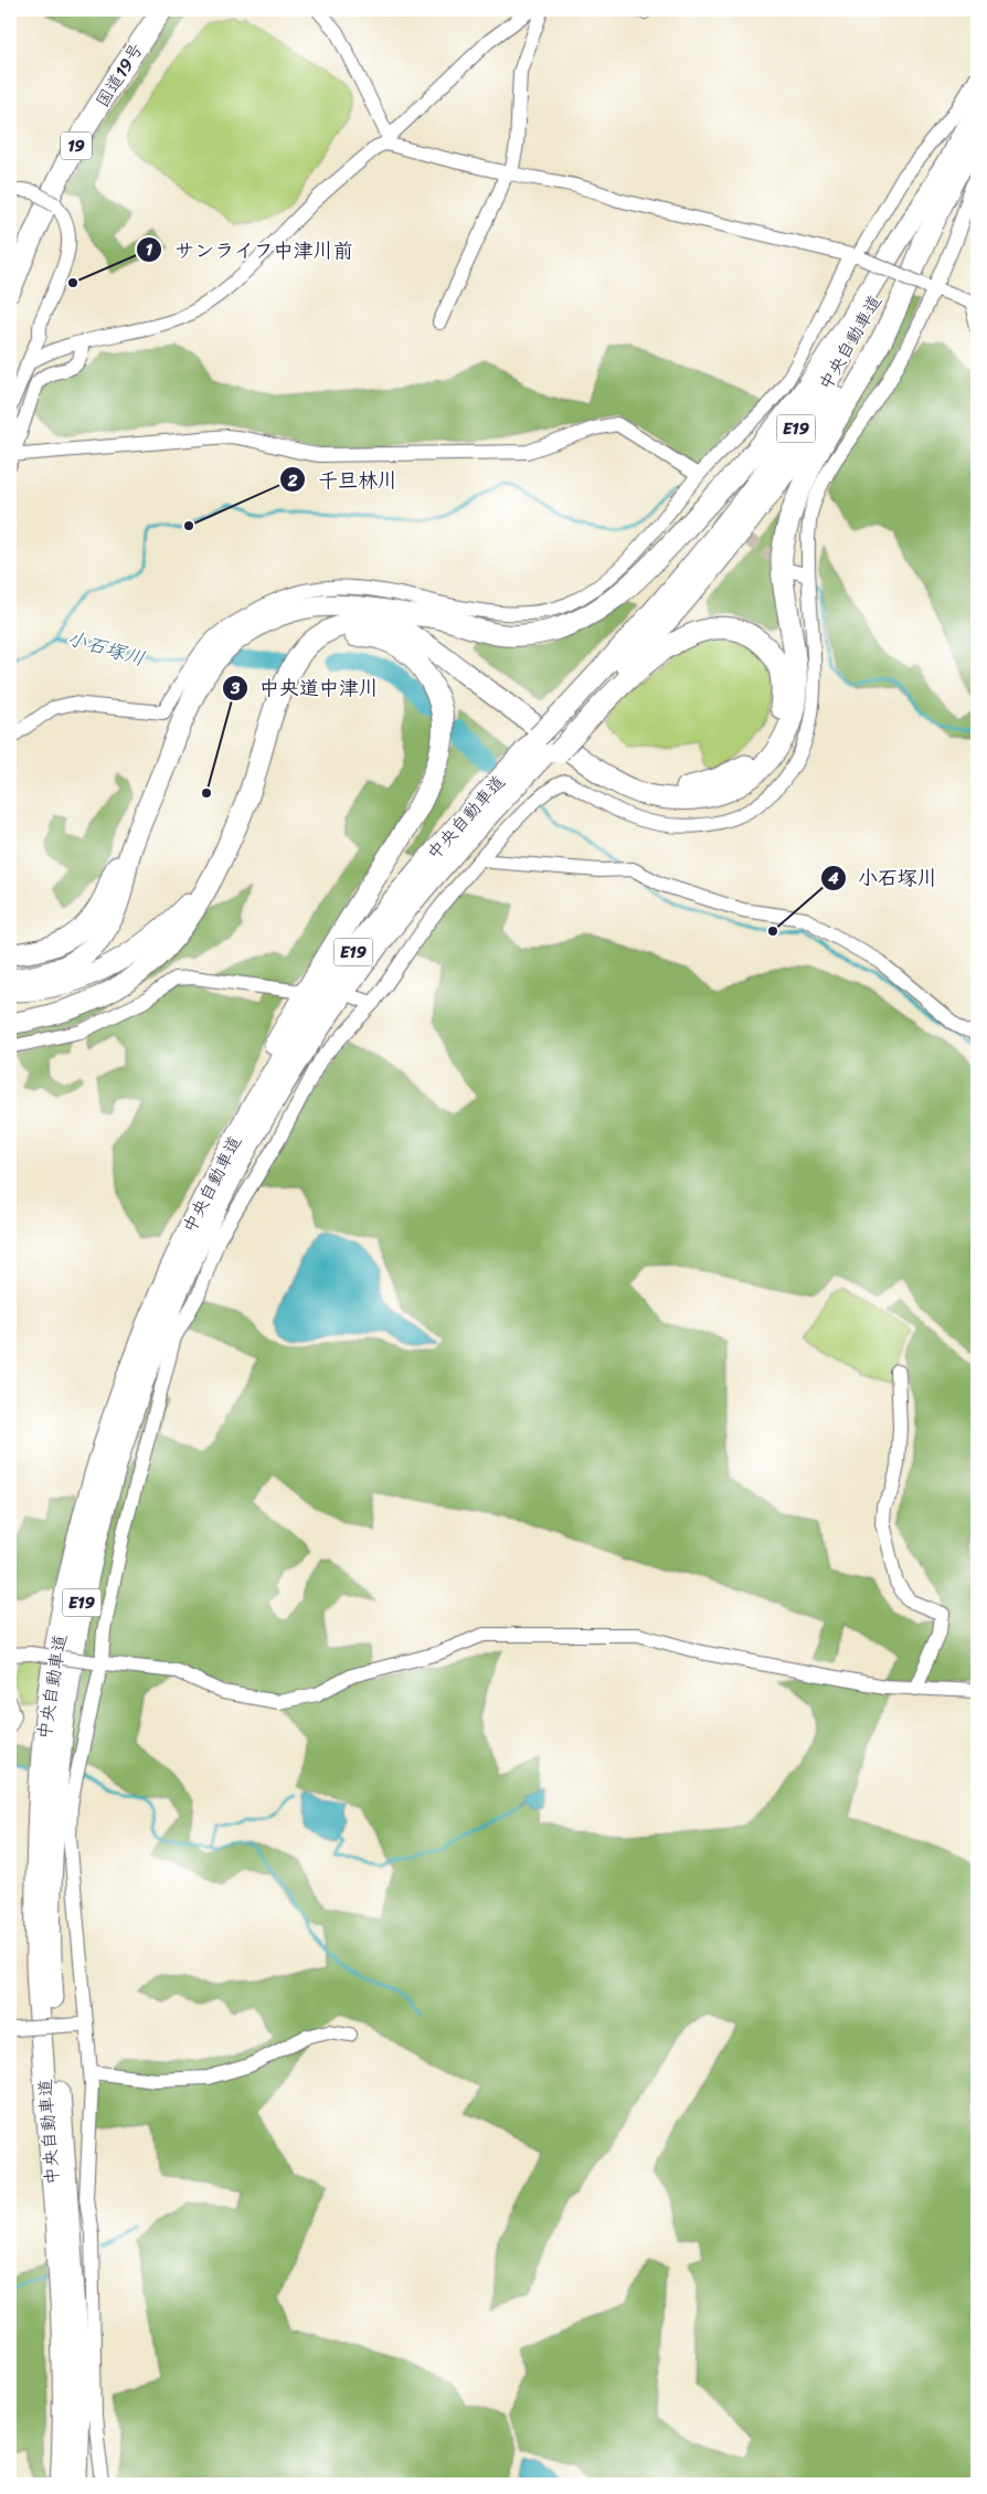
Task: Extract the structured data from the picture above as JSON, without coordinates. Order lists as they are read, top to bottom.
{
  "streets": {
    "highway": [
      "国道19号",
      "19",
      "中央自動車道",
      "E19"
    ]
  },
  "water": ["小石塚川"],
  "places": [
    "サンライフ中津川前",
    "千旦林川",
    "中央道中津川",
    "小石塚川"
  ]
}
